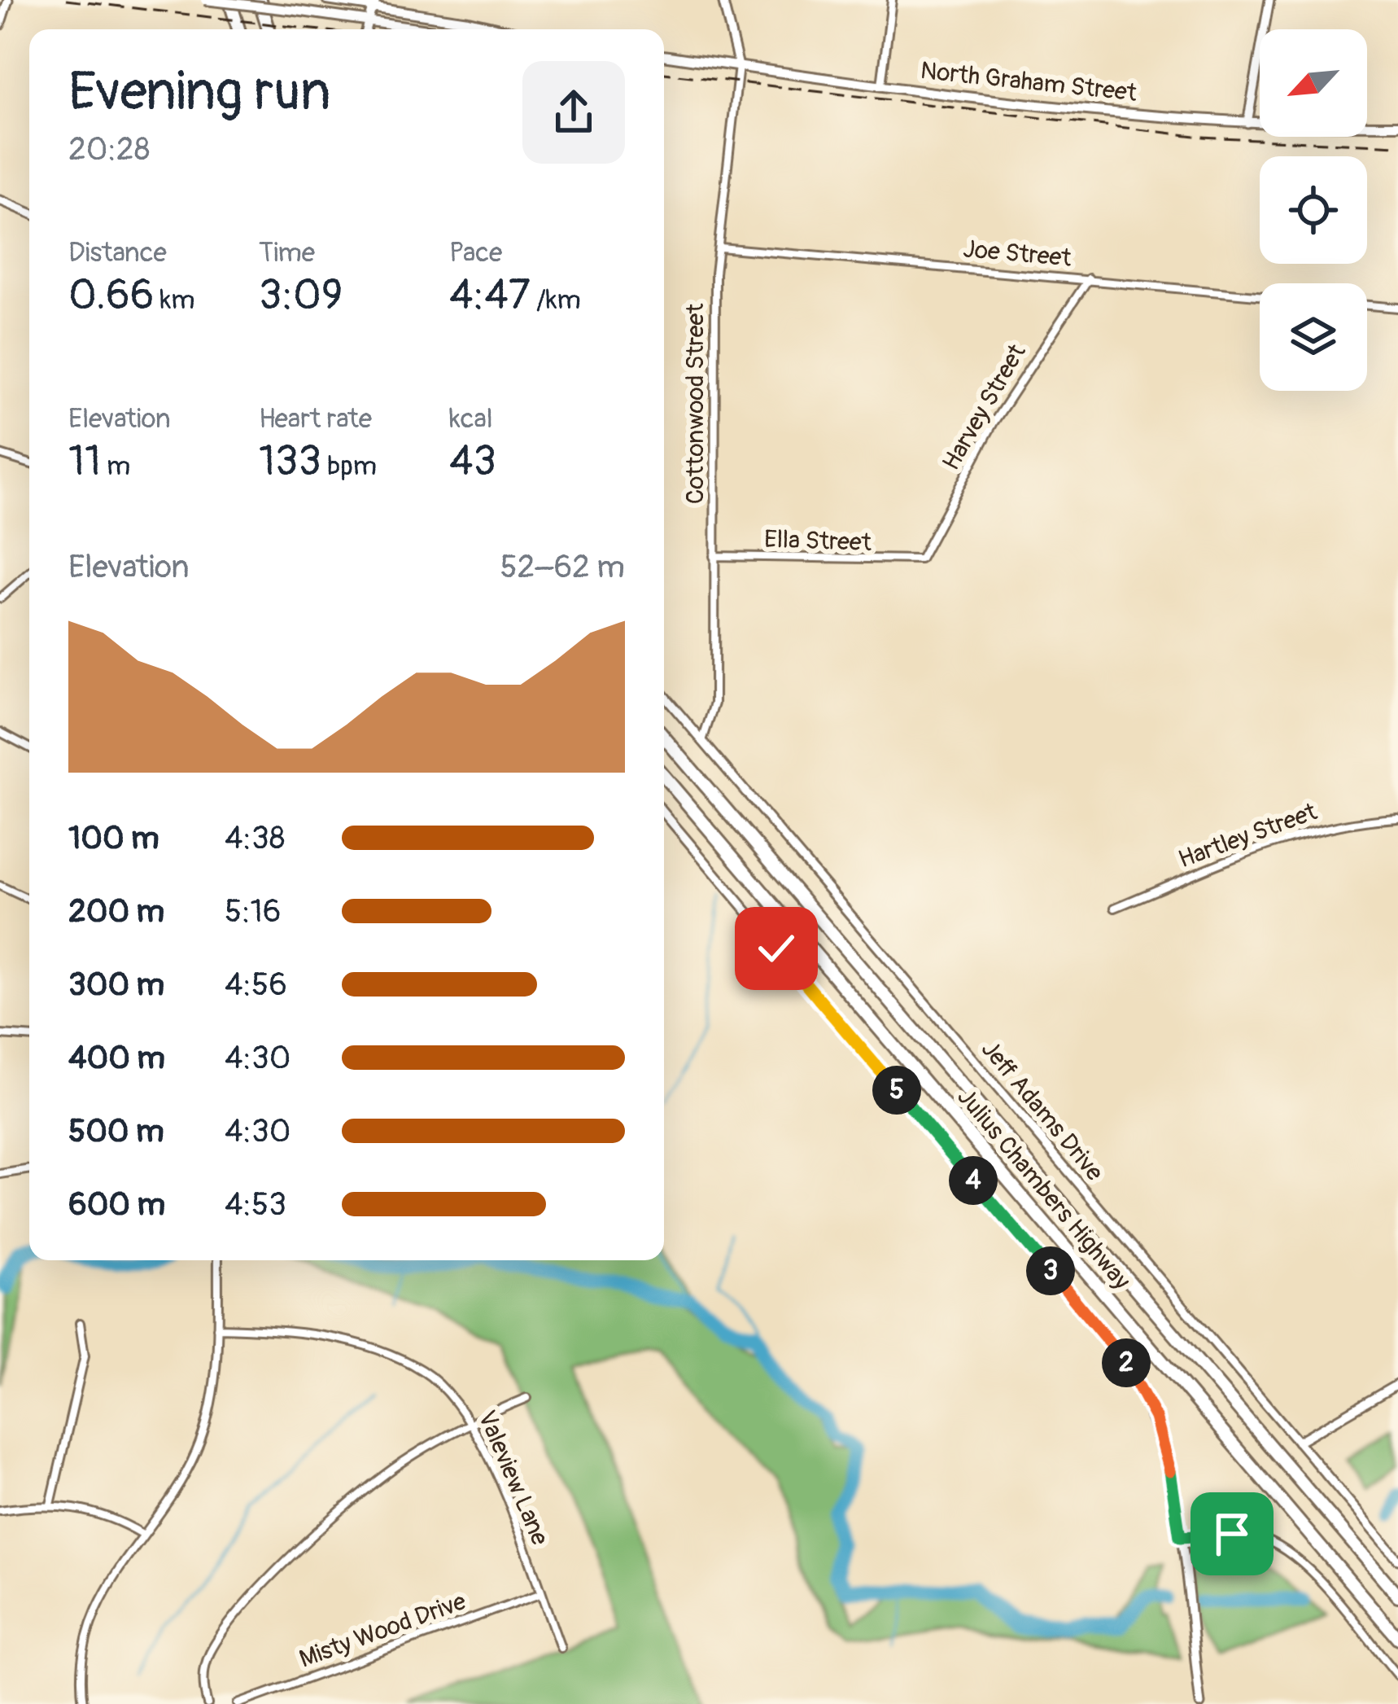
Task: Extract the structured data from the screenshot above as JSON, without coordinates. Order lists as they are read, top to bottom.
{
  "streets": {
    "highway": ["Julius Chambers Highway"],
    "main road": ["North Graham Street"],
    "street": [
      "Joe Street",
      "Cottonwood Street",
      "Harvey Street",
      "Ella Street",
      "Hartley Street",
      "Jeff Adams Drive",
      "Valeview Lane",
      "Misty Wood Drive"
    ]
  },
  "crossings": [
    ["North Graham Street", "Cottonwood Street"],
    ["Joe Street", "Cottonwood Street"],
    ["Joe Street", "Harvey Street"],
    ["Cottonwood Street", "Ella Street"],
    ["Cottonwood Street", "Jeff Adams Drive"],
    ["Harvey Street", "Ella Street"],
    ["Valeview Lane", "Misty Wood Drive"]
  ],
  "north": "bottom left",
  "page": {
    "heading": ["Evening run", "20:28"],
    "stats": [
      ["Distance", "0.66 km"],
      ["Time", "3:09"],
      ["Pace", "4:47 /km"],
      ["Elevation", "11 m"],
      ["Heart rate", "133 bpm"],
      ["kcal", "43"]
    ],
    "chart": ["Elevation", "52–62 m"],
    "list": [
      {
        "name": "100 m",
        "note": "4:38"
      },
      {
        "name": "200 m",
        "note": "5:16"
      },
      {
        "name": "300 m",
        "note": "4:56"
      },
      {
        "name": "400 m",
        "note": "4:30"
      },
      {
        "name": "500 m",
        "note": "4:30"
      },
      {
        "name": "600 m",
        "note": "4:53"
      }
    ],
    "pins": [
      "5",
      "4",
      "3",
      "2"
    ]
  }
}
